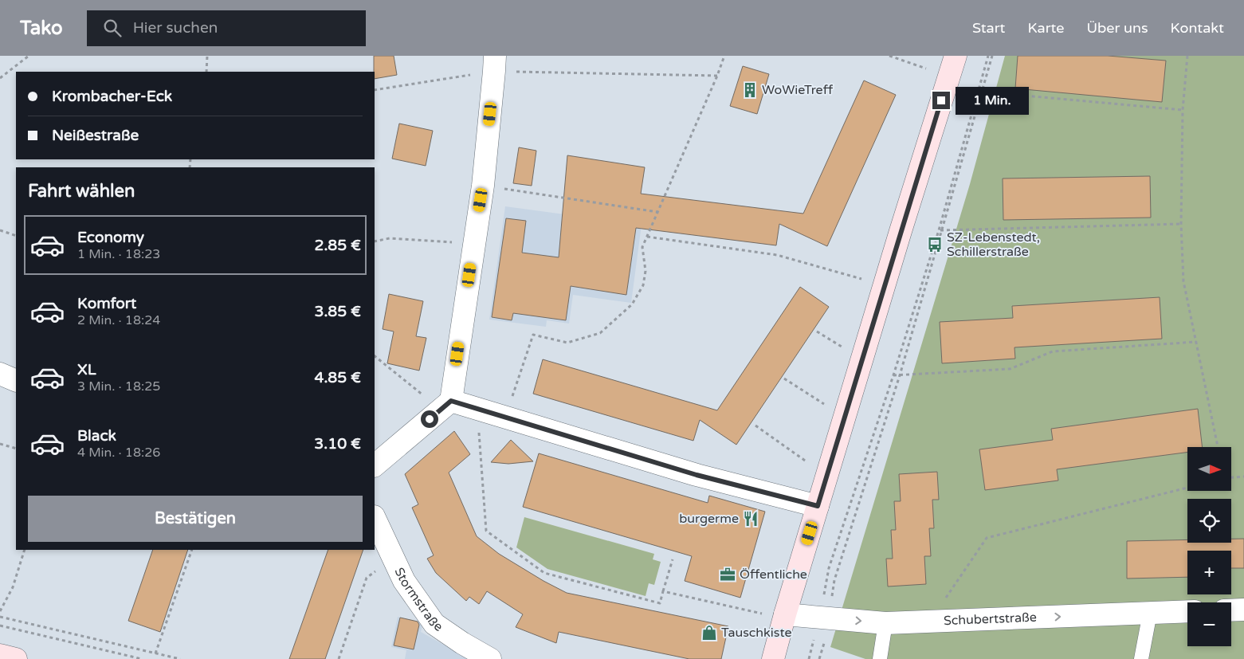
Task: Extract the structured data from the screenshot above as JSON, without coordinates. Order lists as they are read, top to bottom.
{
  "streets": {
    "street": ["Stormstraße", "Schubertstraße"]
  },
  "one_way": ["Schubertstraße"],
  "places": {
    "building": ["WoWieTreff"],
    "bus stop": ["SZ-Lebenstedt, Schillerstraße"],
    "restaurant": ["burgerme"],
    "office": ["Öffentliche"],
    "shop": ["Tauschkiste"]
  },
  "north": "right",
  "page": {
    "header": "Tako",
    "search": "Hier suchen",
    "nav": [
      "Start",
      "Karte",
      "Über uns",
      "Kontakt"
    ],
    "banner": ["Krombacher-Eck", "Neißestraße"],
    "bubble": "1 Min.",
    "heading": "Fahrt wählen",
    "list": [
      {
        "name": "Economy",
        "note": "1 Min. · 18:23",
        "value": "2.85 €"
      },
      {
        "name": "Komfort",
        "note": "2 Min. · 18:24",
        "value": "3.85 €"
      },
      {
        "name": "XL",
        "note": "3 Min. · 18:25",
        "value": "4.85 €"
      },
      {
        "name": "Black",
        "note": "4 Min. · 18:26",
        "value": "3.10 €"
      }
    ],
    "map_buttons": ["+", "−"],
    "buttons": "Bestätigen"
  }
}
